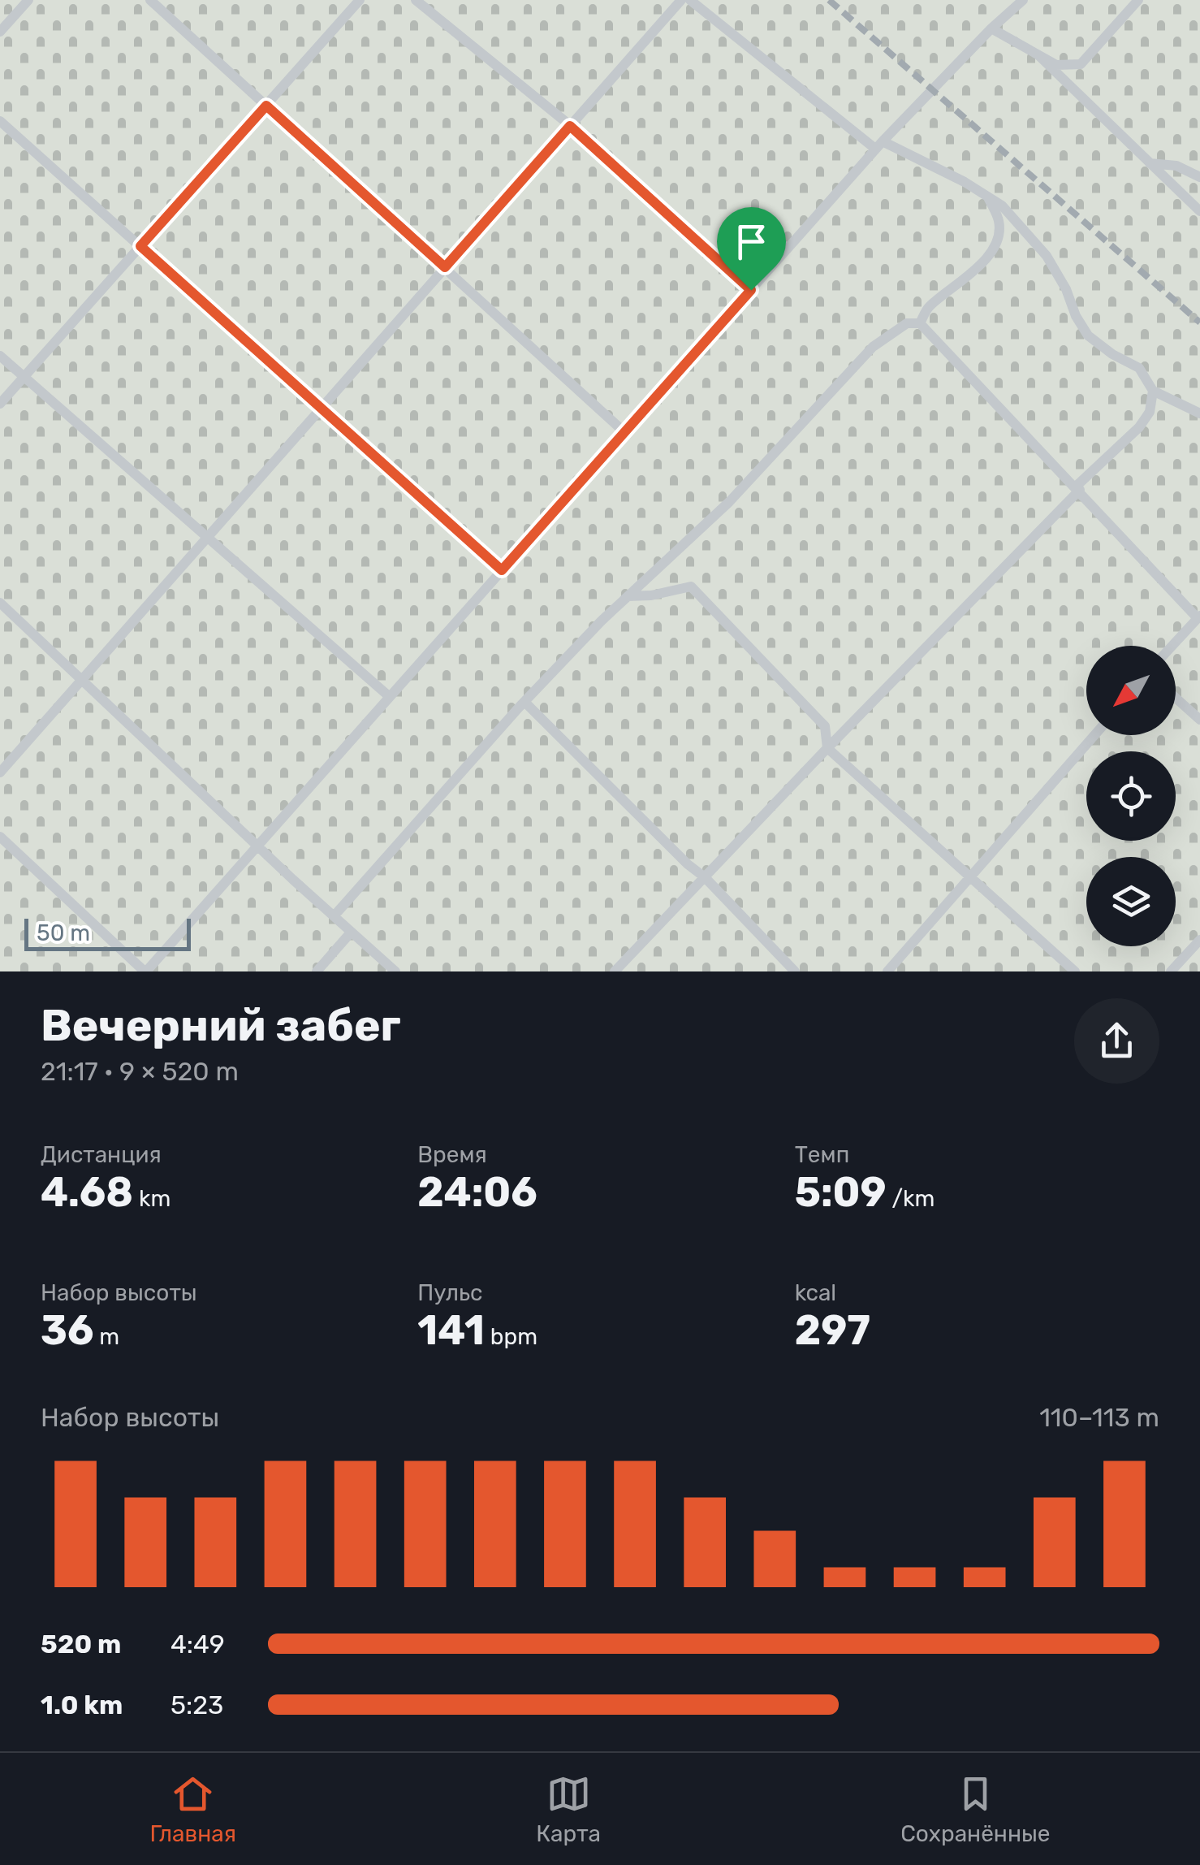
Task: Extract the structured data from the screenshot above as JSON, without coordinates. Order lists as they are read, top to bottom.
{
  "scale_bar": "50 m",
  "north": "bottom left",
  "page": {
    "scale": "50 m",
    "heading": ["Вечерний забег", "21:17 · 9 × 520 m"],
    "stats": [
      ["Дистанция", "4.68 km"],
      ["Время", "24:06"],
      ["Темп", "5:09 /km"],
      ["Набор высоты", "36 m"],
      ["Пульс", "141 bpm"],
      ["kcal", "297"]
    ],
    "chart": ["Набор высоты", "110–113 m"],
    "list": [
      {
        "name": "520 m",
        "note": "4:49"
      },
      {
        "name": "1.0 km",
        "note": "5:23"
      }
    ],
    "tabs": ["Главная", "Карта", "Сохранённые"]
  }
}
